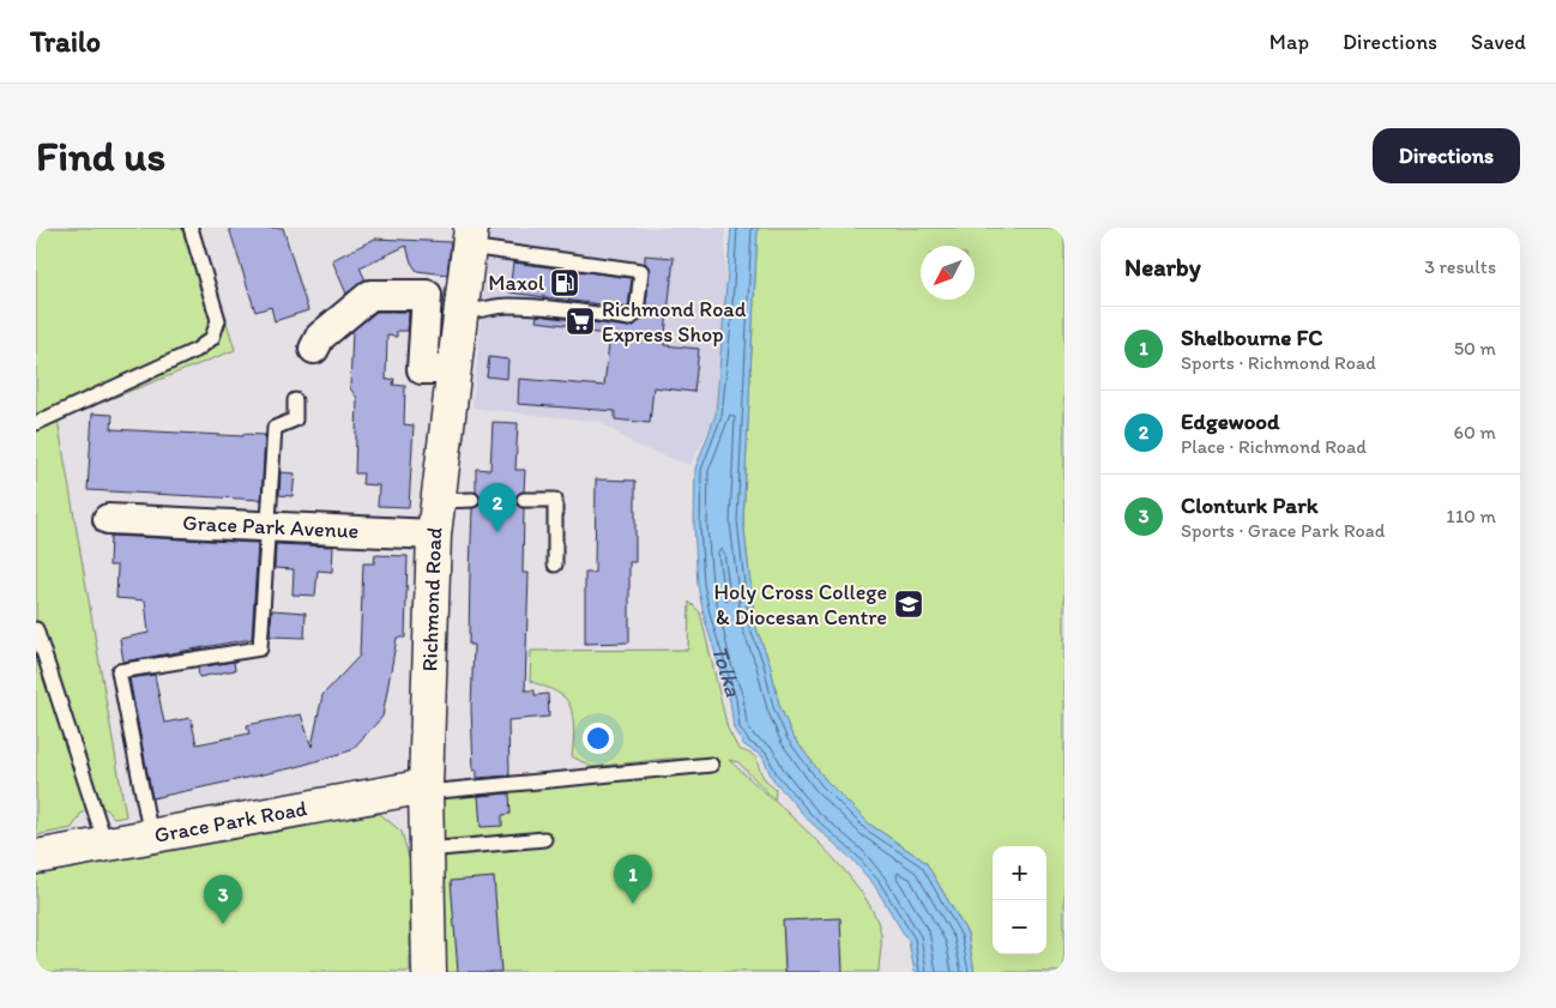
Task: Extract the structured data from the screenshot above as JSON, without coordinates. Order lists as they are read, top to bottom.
{
  "streets": {
    "street": ["Grace Park Avenue", "Richmond Road", "Grace Park Road"]
  },
  "crossings": [
    ["Grace Park Avenue", "Richmond Road"],
    ["Richmond Road", "Grace Park Road"]
  ],
  "water": ["Tolka"],
  "places": {
    "fuel station": ["Maxol"],
    "supermarket": ["Richmond Road Express Shop"],
    "school or university": ["Holy Cross College & Diocesan Centre"]
  },
  "north": "bottom left",
  "page": {
    "header": "Trailo",
    "nav": ["Map", "Directions", "Saved"],
    "buttons": "Directions",
    "title": "Find us",
    "heading": ["Nearby", "3 results"],
    "list": [
      {
        "mark": "1",
        "name": "Shelbourne FC",
        "note": "Sports · Richmond Road",
        "value": "50 m"
      },
      {
        "mark": "2",
        "name": "Edgewood",
        "note": "Place · Richmond Road",
        "value": "60 m"
      },
      {
        "mark": "3",
        "name": "Clonturk Park",
        "note": "Sports · Grace Park Road",
        "value": "110 m"
      }
    ],
    "pins": ["2", "1", "3"],
    "map_buttons": ["+", "−"]
  }
}
